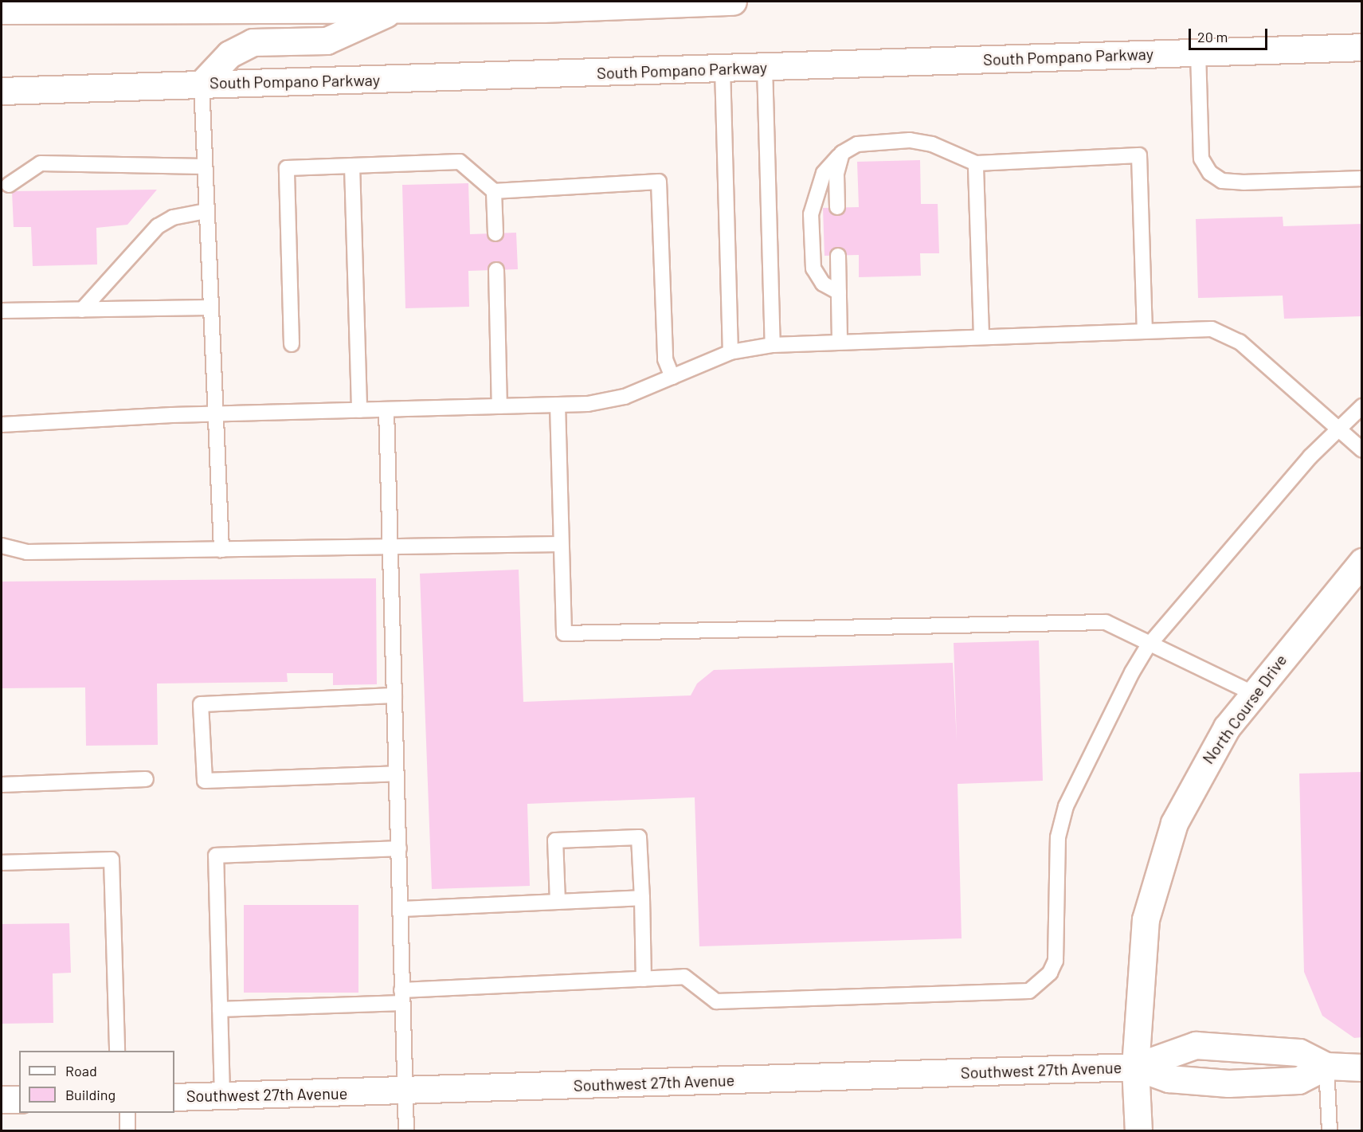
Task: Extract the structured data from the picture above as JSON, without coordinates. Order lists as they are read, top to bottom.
{
  "streets": {
    "main road": ["South Pompano Parkway", "North Course Drive", "Southwest 27th Avenue"]
  },
  "crossings": [
    ["North Course Drive", "Southwest 27th Avenue"]
  ],
  "legend": ["Road", "Building"],
  "scale_bar": "20 m"
}
